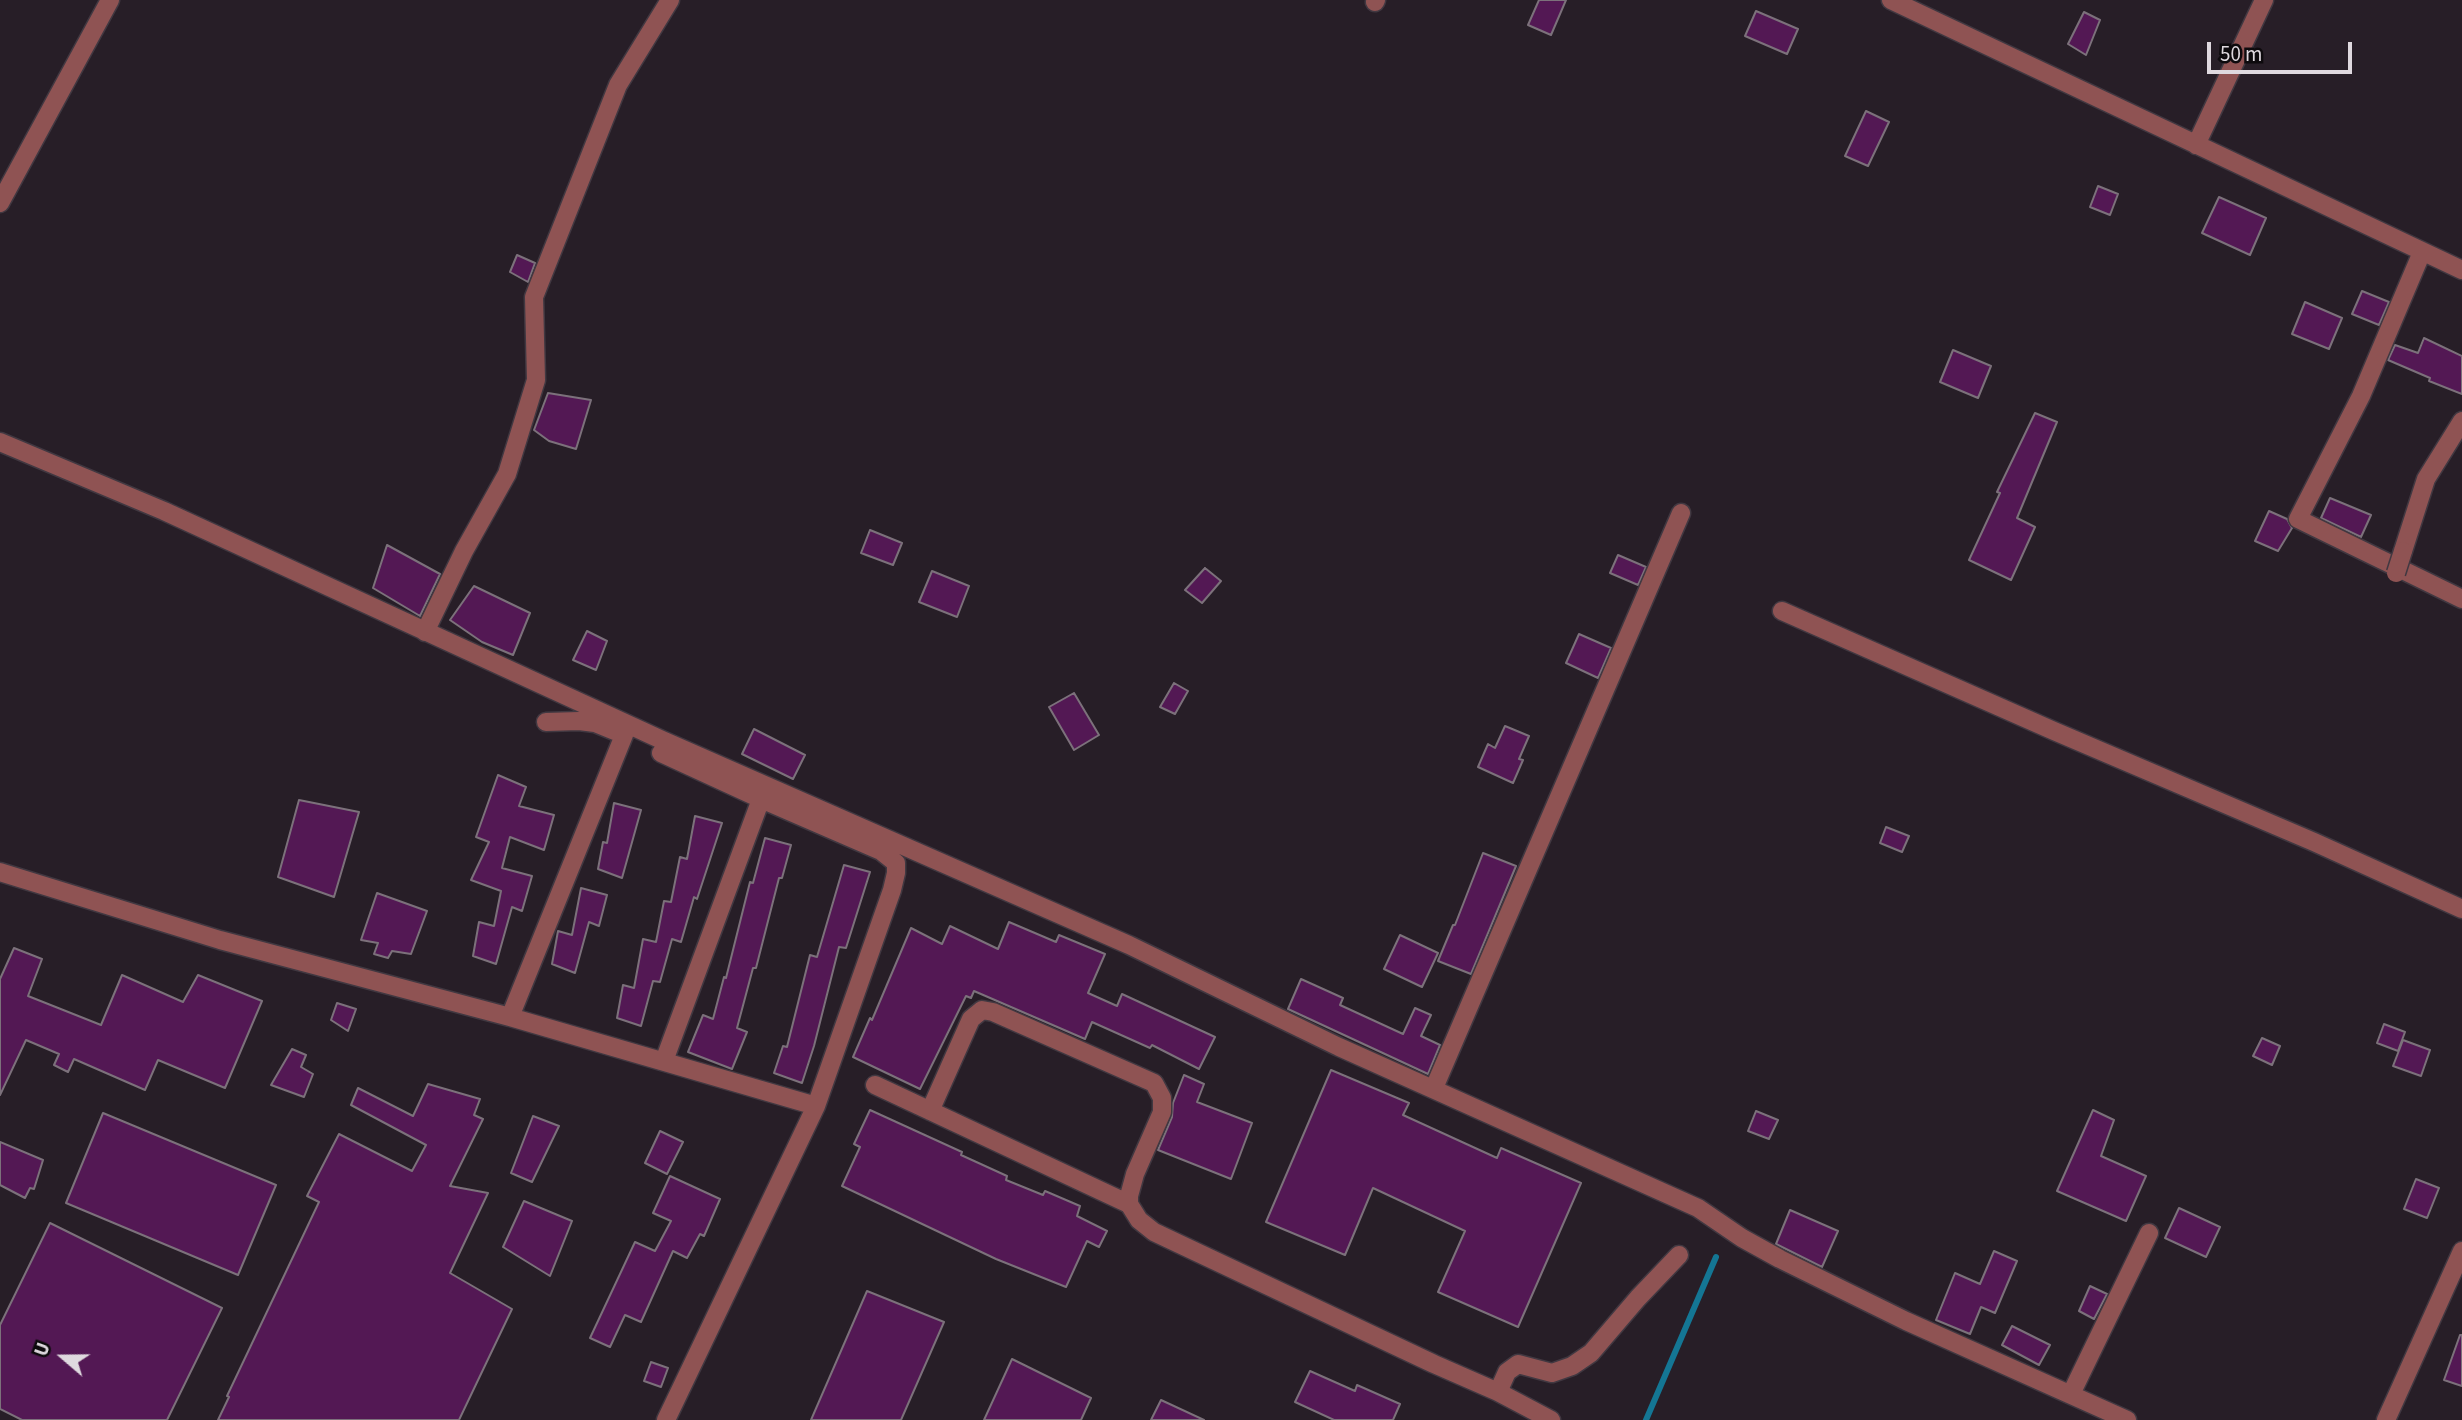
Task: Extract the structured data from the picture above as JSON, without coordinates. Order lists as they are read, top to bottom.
{
  "scale_bar": "50 m",
  "north": "left"
}
